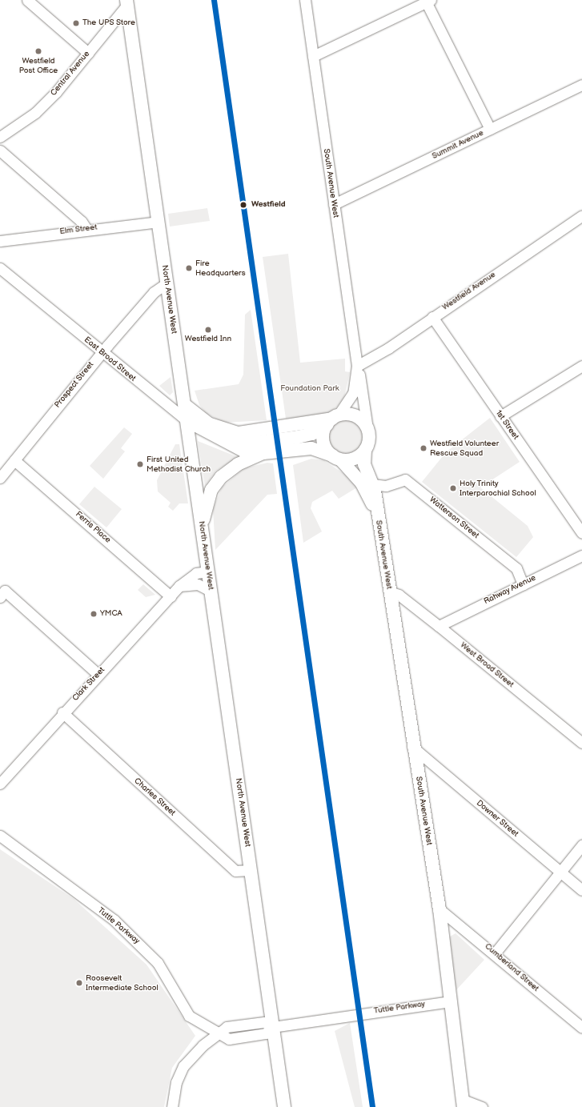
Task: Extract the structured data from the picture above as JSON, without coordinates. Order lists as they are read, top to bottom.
{
  "streets": {
    "main road": ["South Avenue West", "North Avenue West", "East Broad Street"],
    "street": [
      "Central Avenue",
      "Summit Avenue",
      "Elm Street",
      "Westfield Avenue",
      "Prospect Street",
      "1st Street",
      "Watterson Street",
      "Ferris Place",
      "Rahway Avenue",
      "West Broad Street",
      "Clark Street",
      "Charles Street",
      "Downer Street",
      "Tuttle Parkway",
      "Cumberland Street"
    ]
  },
  "crossings": [
    ["Central Avenue", "North Avenue West"],
    ["Summit Avenue", "South Avenue West"],
    ["South Avenue West", "Westfield Avenue"],
    ["South Avenue West", "East Broad Street"],
    ["South Avenue West", "Watterson Street"],
    ["South Avenue West", "West Broad Street"],
    ["South Avenue West", "Downer Street"],
    ["South Avenue West", "Tuttle Parkway"],
    ["South Avenue West", "Cumberland Street"],
    ["Elm Street", "North Avenue West"],
    ["Westfield Avenue", "1st Street"],
    ["North Avenue West", "East Broad Street"],
    ["North Avenue West", "Prospect Street"],
    ["North Avenue West", "Clark Street"],
    ["North Avenue West", "Charles Street"],
    ["North Avenue West", "Tuttle Parkway"],
    ["East Broad Street", "Prospect Street"],
    ["Prospect Street", "Ferris Place"],
    ["Watterson Street", "Rahway Avenue"],
    ["Ferris Place", "Clark Street"],
    ["Rahway Avenue", "West Broad Street"],
    ["Clark Street", "Charles Street"]
  ],
  "parks": ["Foundation Park"],
  "places": [
    "The UPS Store",
    "Westfield Post Office",
    "Westfield",
    "Fire Headquarters",
    "Westfield Inn",
    "Westfield Volunteer Rescue Squad",
    "First United Methodist Church",
    "Holy Trinity Interparochial School",
    "YMCA",
    "Roosevelt Intermediate School"
  ]
}
